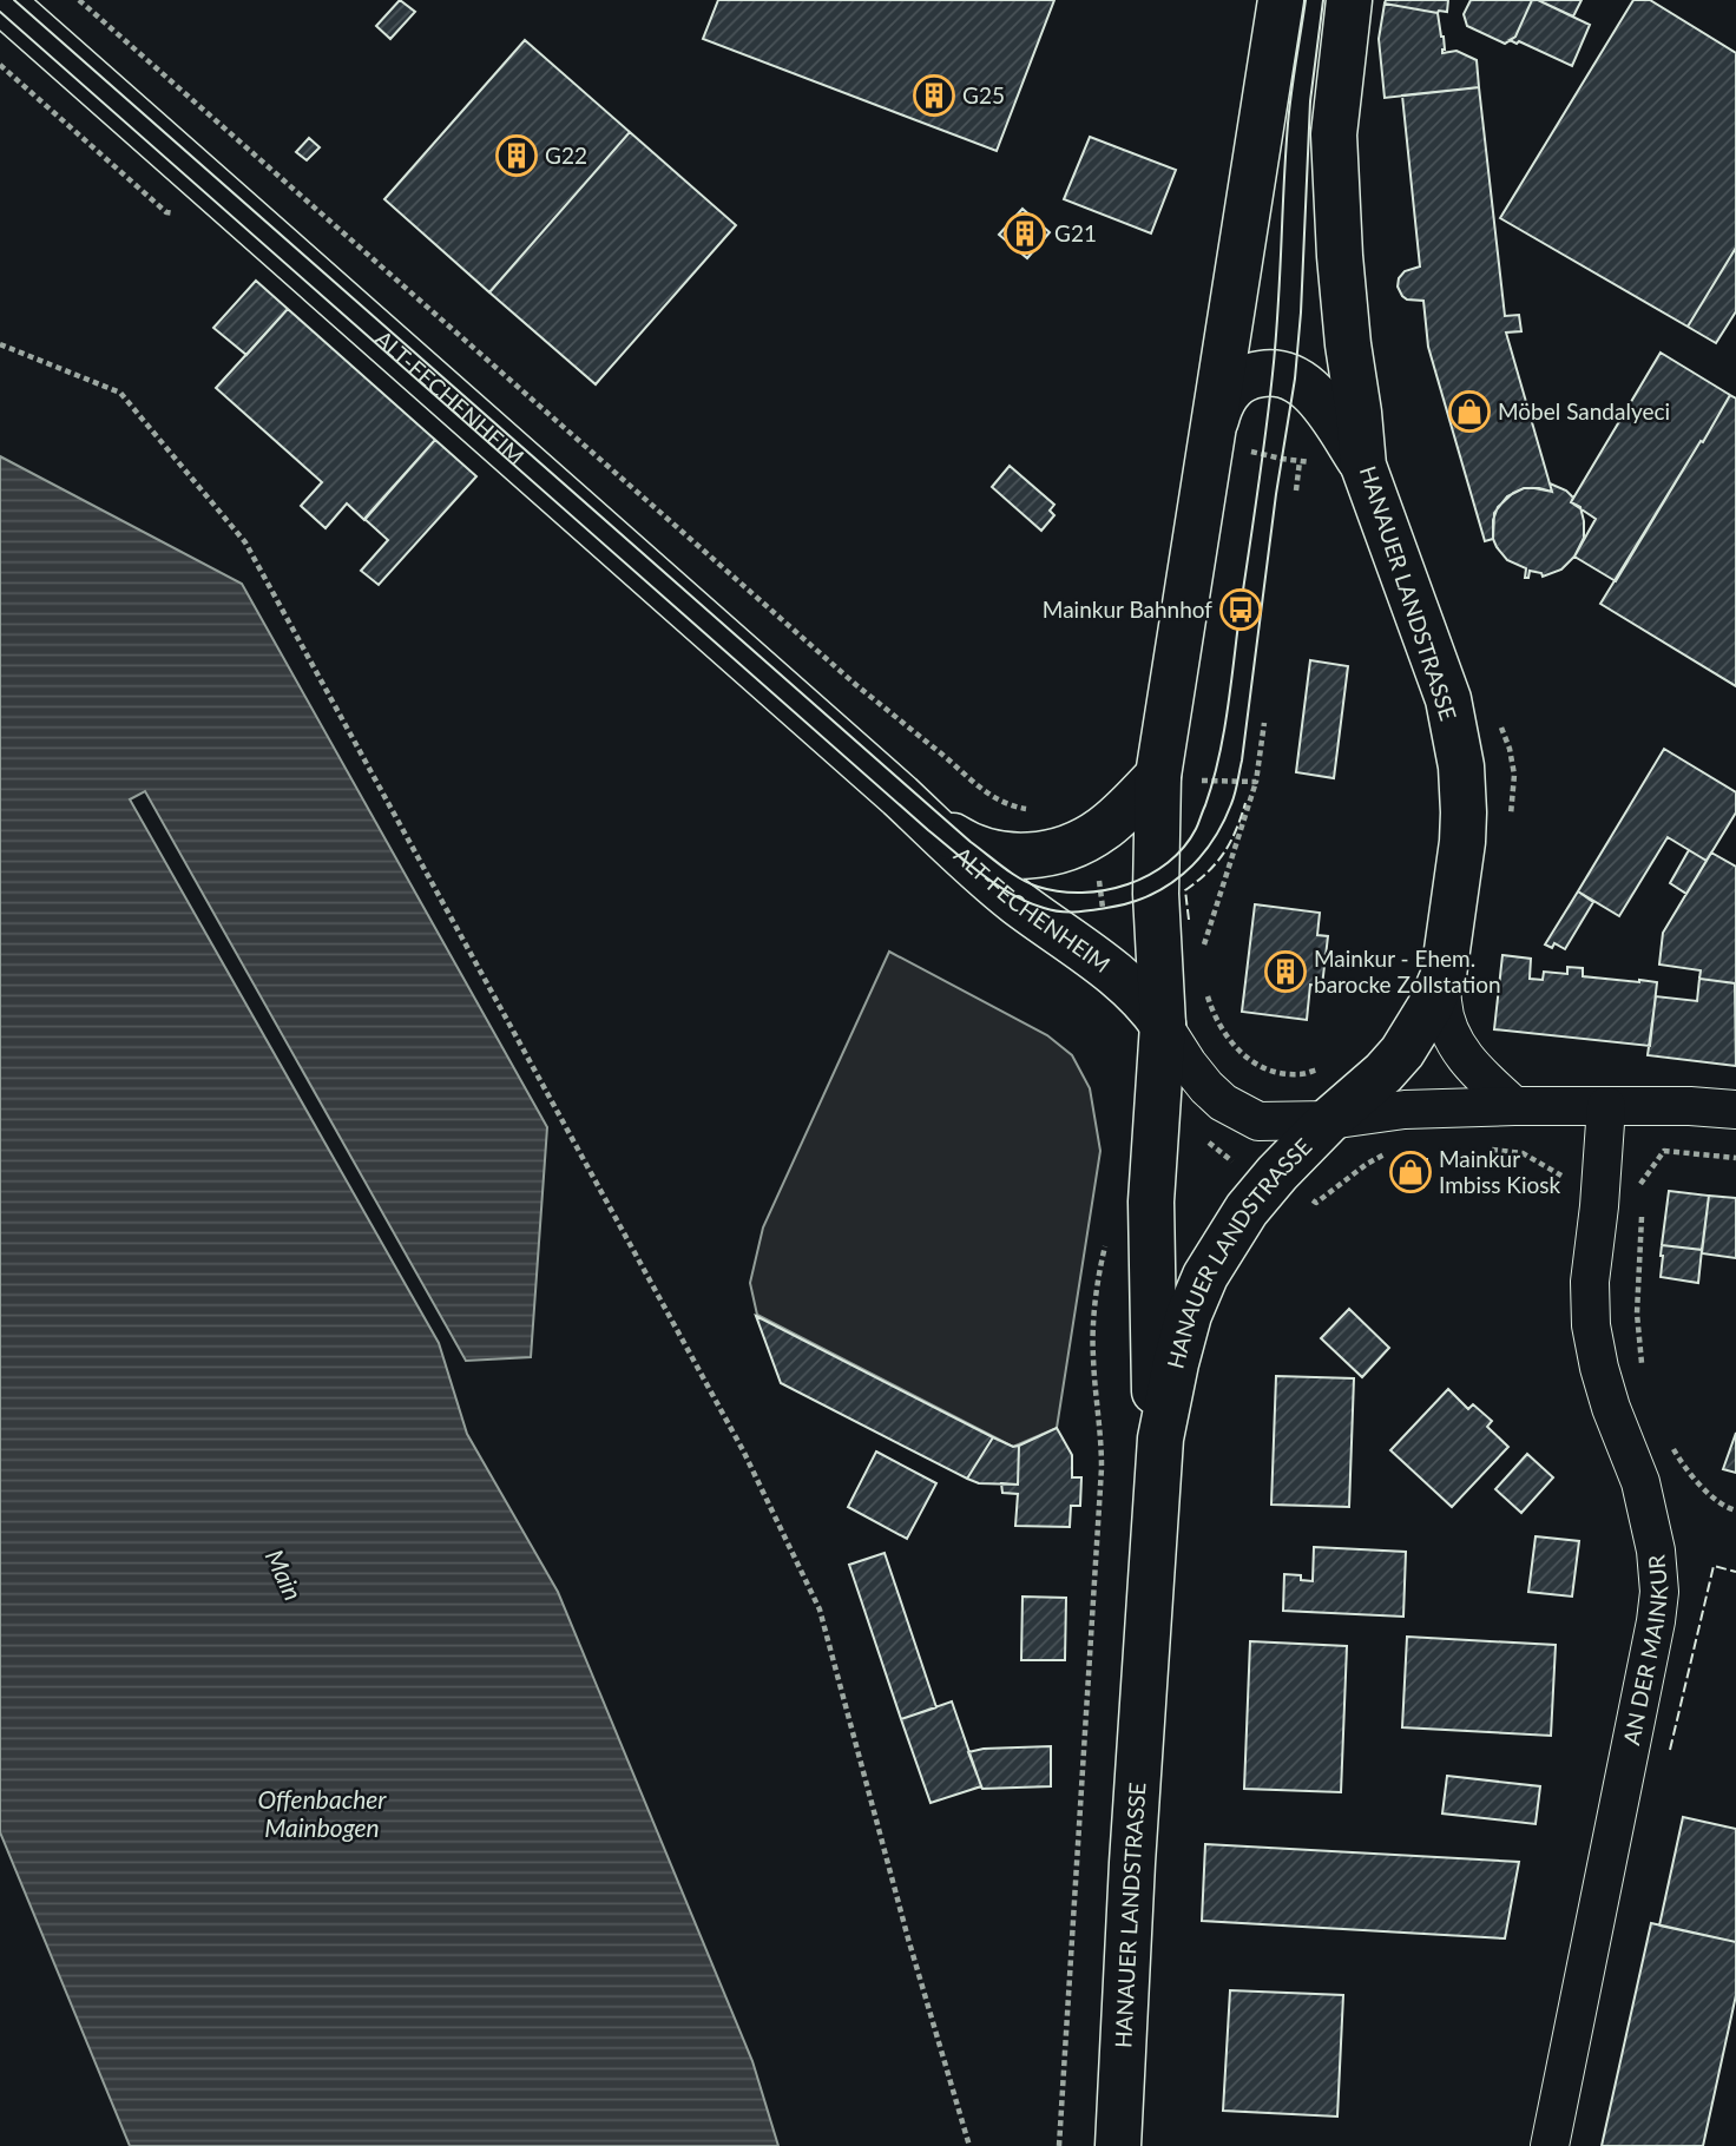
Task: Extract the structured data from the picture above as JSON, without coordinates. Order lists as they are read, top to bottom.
{
  "streets": {
    "main road": ["ALT-FECHENHEIM", "HANAUER LANDSTRASSE"],
    "street": ["AN DER MAINKUR"]
  },
  "crossings": [
    ["ALT-FECHENHEIM", "HANAUER LANDSTRASSE"]
  ],
  "water": ["Main", "Offenbacher Mainbogen"],
  "places": {
    "building": [
      "G25",
      "G22",
      "G21",
      "Mainkur - Ehem. barocke Zollstation"
    ],
    "shop": ["Möbel Sandalyeci", "Mainkur Imbiss Kiosk"],
    "bus stop": ["Mainkur Bahnhof"]
  }
}
